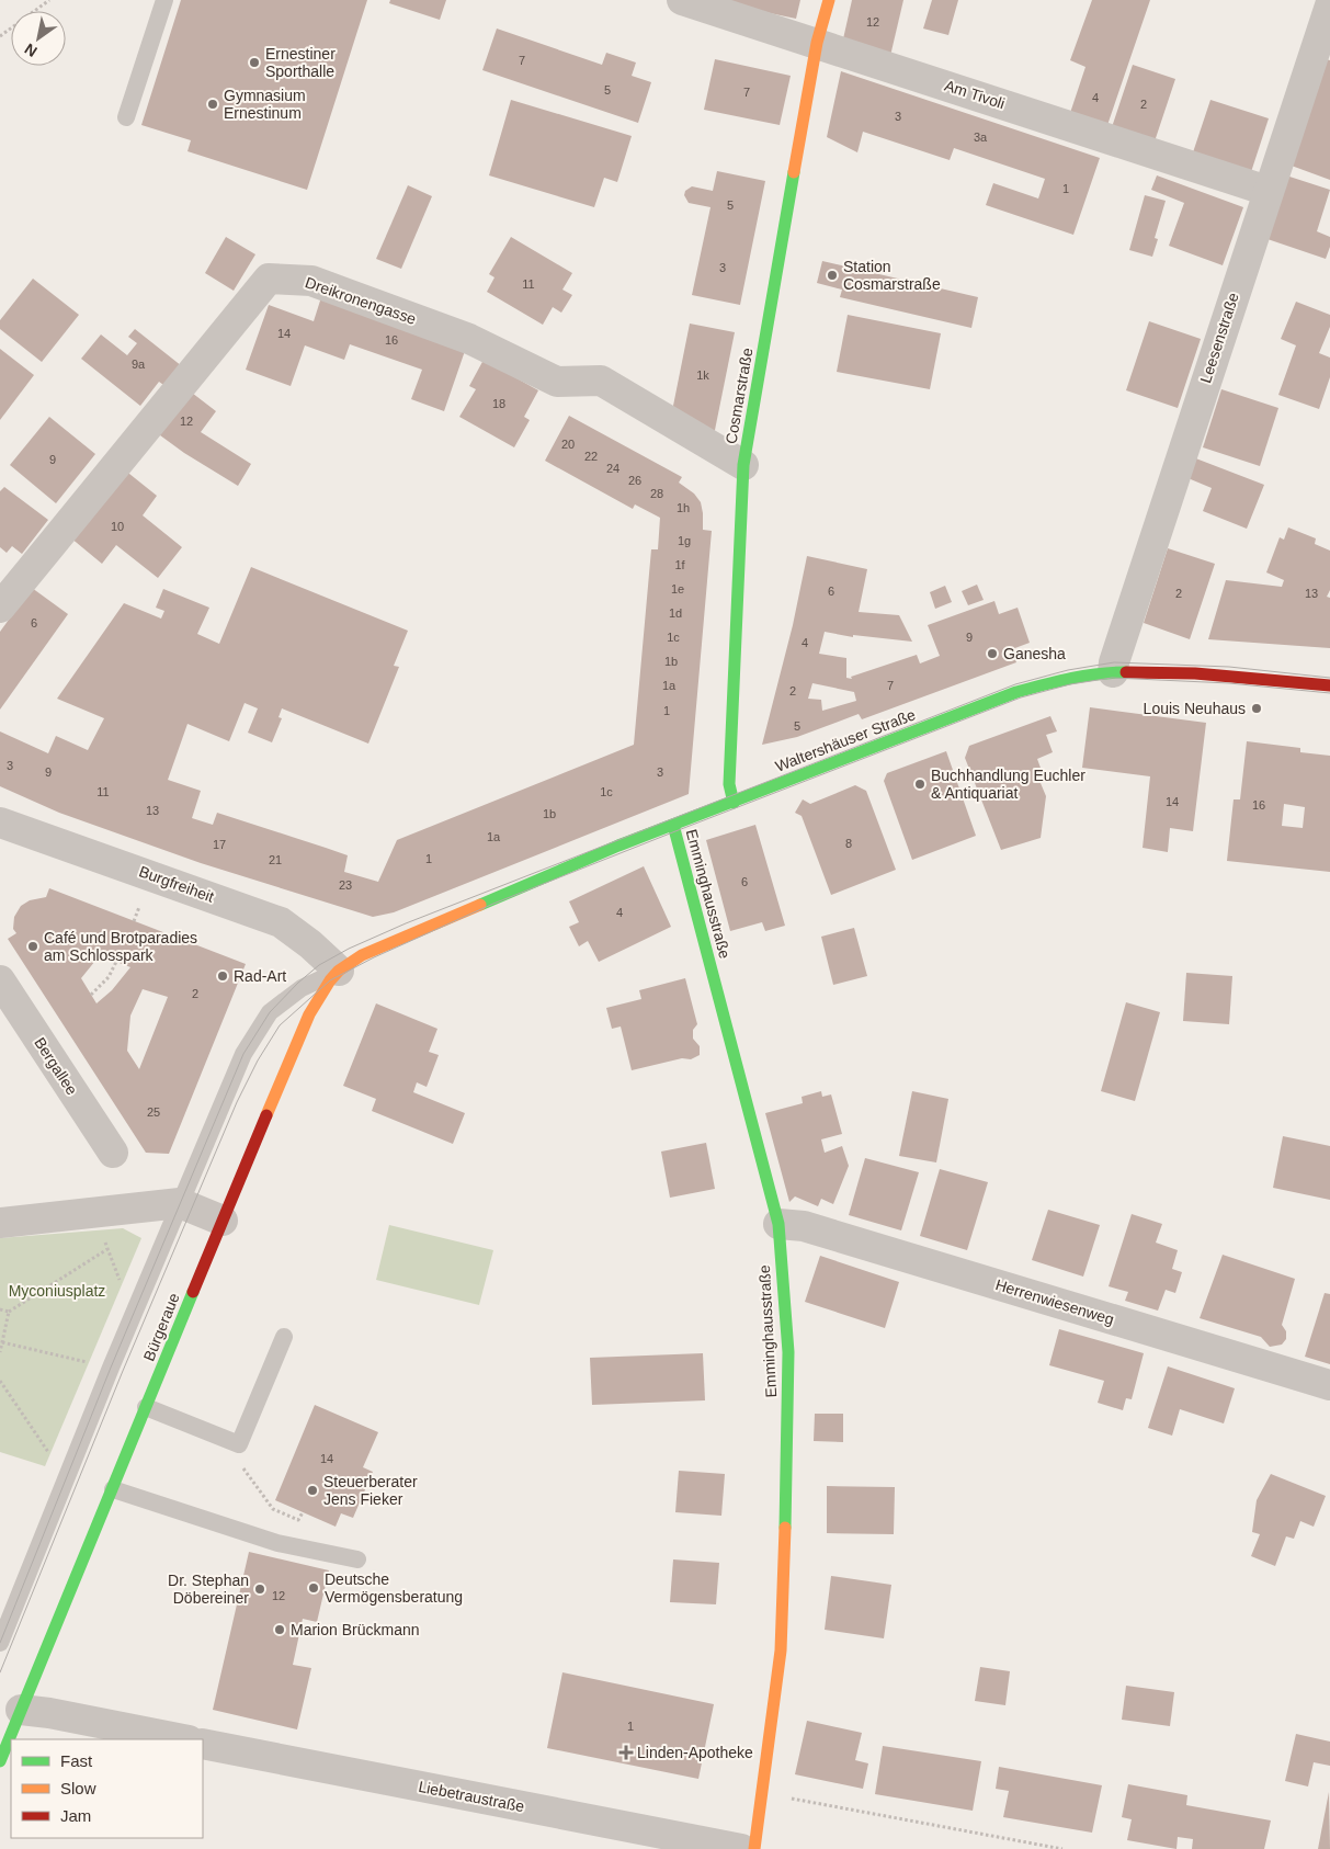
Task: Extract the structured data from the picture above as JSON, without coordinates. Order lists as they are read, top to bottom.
{
  "streets": {
    "street": [
      "Am Tivoli",
      "Dreikronengasse",
      "Leesenstraße",
      "Cosmarstraße",
      "Waltershäuser Straße",
      "Burgfreiheit",
      "Emminghausstraße",
      "Bergallee",
      "Herrenwiesenweg",
      "Bürgeraue",
      "Liebetraustraße"
    ]
  },
  "crossings": [
    ["Am Tivoli", "Leesenstraße"],
    ["Am Tivoli", "Cosmarstraße"],
    ["Dreikronengasse", "Cosmarstraße"],
    ["Leesenstraße", "Waltershäuser Straße"],
    ["Cosmarstraße", "Waltershäuser Straße"],
    ["Waltershäuser Straße", "Emminghausstraße"],
    ["Waltershäuser Straße", "Bürgeraue"],
    ["Burgfreiheit", "Bürgeraue"],
    ["Emminghausstraße", "Herrenwiesenweg"]
  ],
  "parks": ["Myconiusplatz"],
  "places": {
    "other": [
      "Ernestiner Sporthalle",
      "Gymnasium Ernestinum",
      "Station Cosmarstraße",
      "Ganesha",
      "Louis Neuhaus",
      "Buchhandlung Euchler & Antiquariat",
      "Café und Brotparadies am Schlosspark",
      "Rad-Art",
      "Steuerberater Jens Fieker",
      "Deutsche Vermögensberatung",
      "Dr. Stephan Döbereiner",
      "Marion Brückmann"
    ],
    "health": ["Linden-Apotheke"]
  },
  "house_numbers": [
    "12",
    "7",
    "5",
    "7",
    "4",
    "2",
    "3",
    "3a",
    "1",
    "5",
    "3",
    "11",
    "14",
    "16",
    "9a",
    "1k",
    "18",
    "12",
    "20",
    "22",
    "9",
    "24",
    "26",
    "28",
    "1h",
    "10",
    "1g",
    "1f",
    "1e",
    "6",
    "2",
    "13",
    "1d",
    "6",
    "1c",
    "9",
    "4",
    "1b",
    "1a",
    "7",
    "2",
    "1",
    "5",
    "3",
    "9",
    "3",
    "11",
    "1c",
    "14",
    "16",
    "13",
    "1b",
    "1a",
    "8",
    "17",
    "1",
    "21",
    "6",
    "23",
    "4",
    "2",
    "25",
    "14",
    "12",
    "1"
  ],
  "legend": ["Fast", "Slow", "Jam"],
  "north": "bottom left"
}
